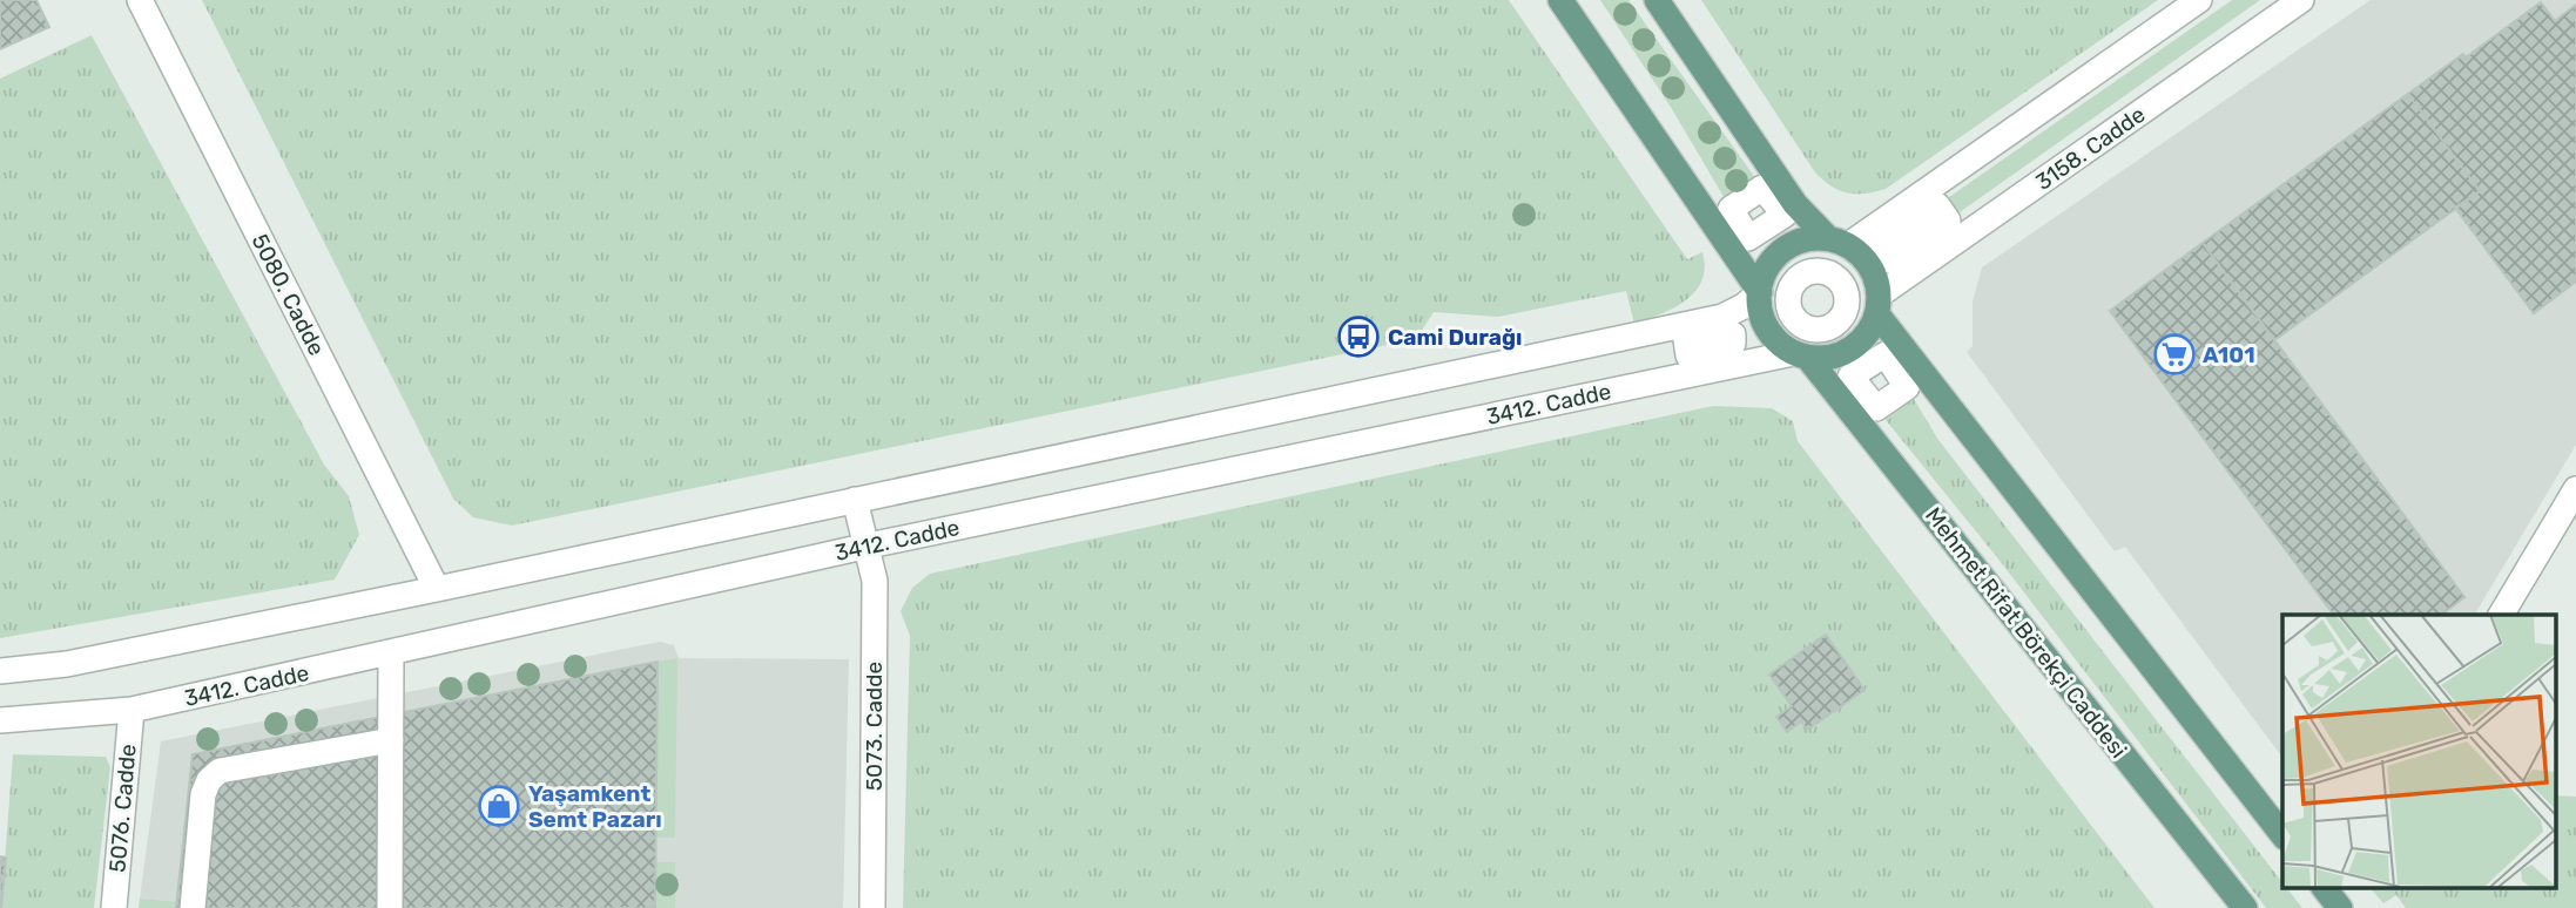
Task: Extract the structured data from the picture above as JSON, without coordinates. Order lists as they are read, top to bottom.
{
  "streets": {
    "main road": ["Mehmet Rifat Börekçi Caddesi"],
    "street": [
      "3158. Cadde",
      "5080. Cadde",
      "3412. Cadde",
      "5073. Cadde",
      "5076. Cadde"
    ]
  },
  "crossings": [
    ["3158. Cadde", "3412. Cadde"],
    ["3158. Cadde", "Mehmet Rifat Börekçi Caddesi"],
    ["3412. Cadde", "Mehmet Rifat Börekçi Caddesi"],
    ["3412. Cadde", "5073. Cadde"],
    ["3412. Cadde", "5076. Cadde"]
  ],
  "places": {
    "bus stop": ["Cami Durağı"],
    "supermarket": ["A101"],
    "shop": ["Yaşamkent Semt Pazarı"]
  }
}
